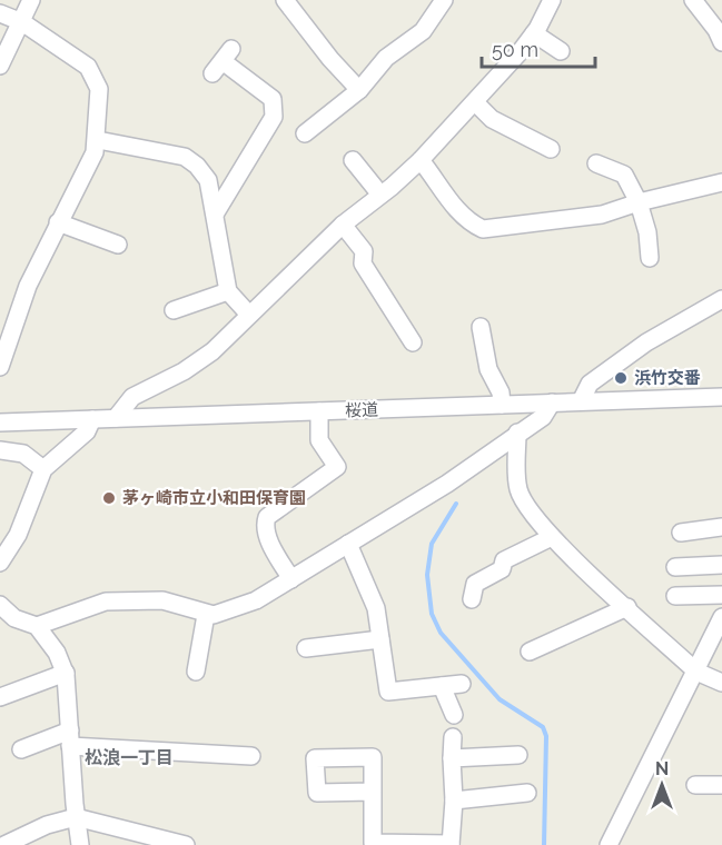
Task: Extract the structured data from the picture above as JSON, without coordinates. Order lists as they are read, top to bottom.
{
  "streets": {
    "street": ["桜道"]
  },
  "districts": ["松浪一丁目"],
  "places": ["浜竹交番", "茅ヶ崎市立小和田保育園"],
  "scale_bar": "50 m",
  "north": "top"
}
